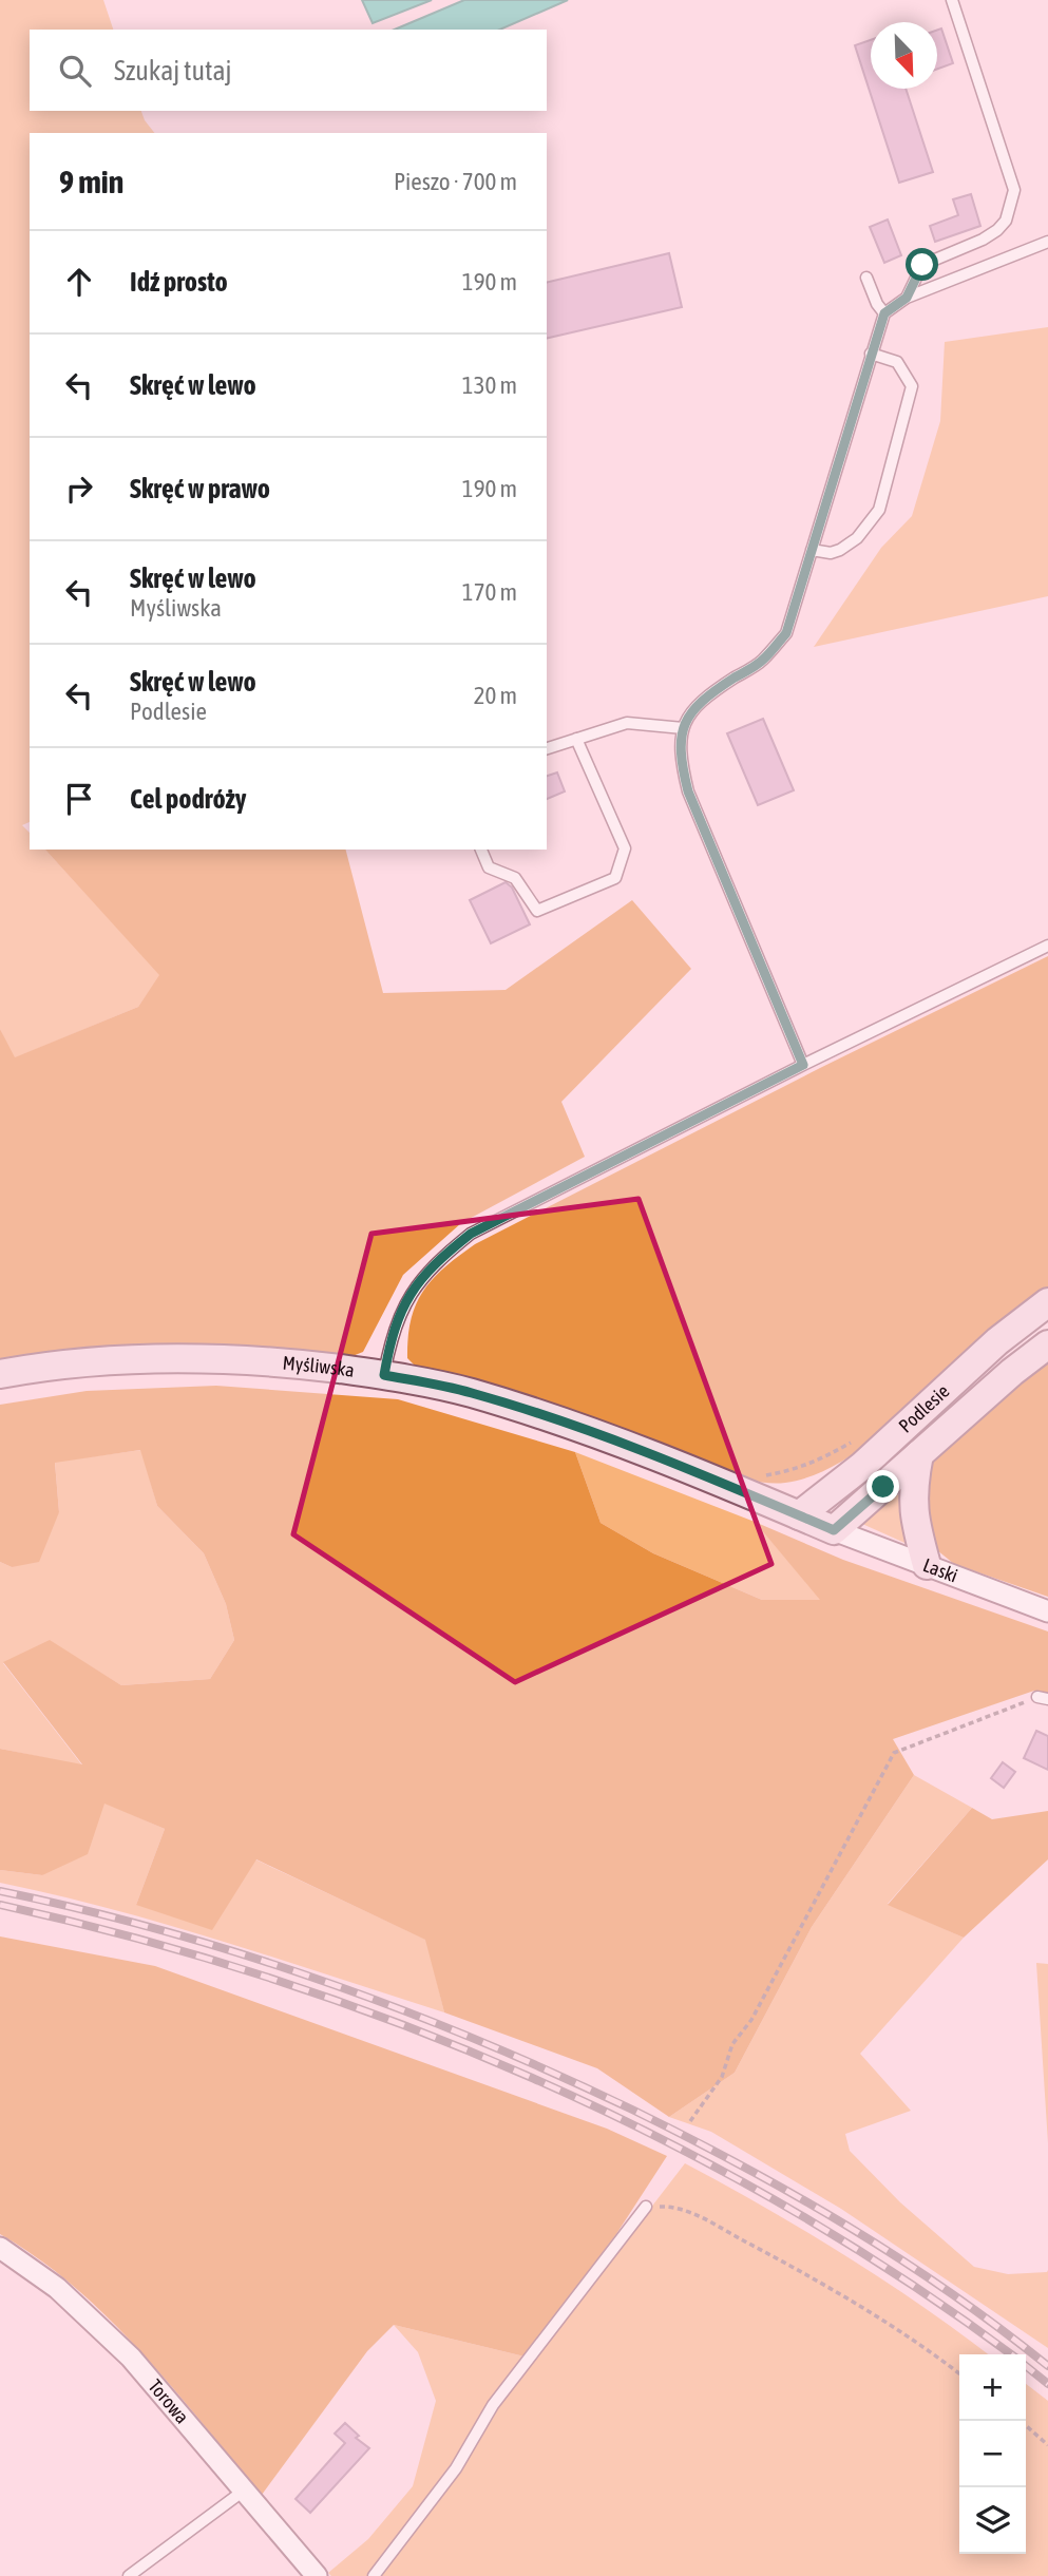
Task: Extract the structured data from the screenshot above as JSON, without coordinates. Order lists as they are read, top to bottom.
{
  "streets": {
    "street": [
      "Myśliwska",
      "Podlesie",
      "Laski",
      "Torowa"
    ]
  },
  "crossings": [
    ["Myśliwska", "Podlesie"],
    ["Myśliwska", "Laski"],
    ["Podlesie", "Laski"]
  ],
  "north": "bottom right",
  "page": {
    "search": "Szukaj tutaj",
    "heading": ["9 min", "Pieszo · 700 m"],
    "list": [
      ["Idź prosto", "190 m"],
      ["Skręć w lewo", "130 m"],
      ["Skręć w prawo", "190 m"],
      ["Skręć w lewo", "Myśliwska", "170 m"],
      ["Skręć w lewo", "Podlesie", "20 m"],
      "Cel podróży"
    ],
    "map_buttons": ["+", "−"]
  }
}
